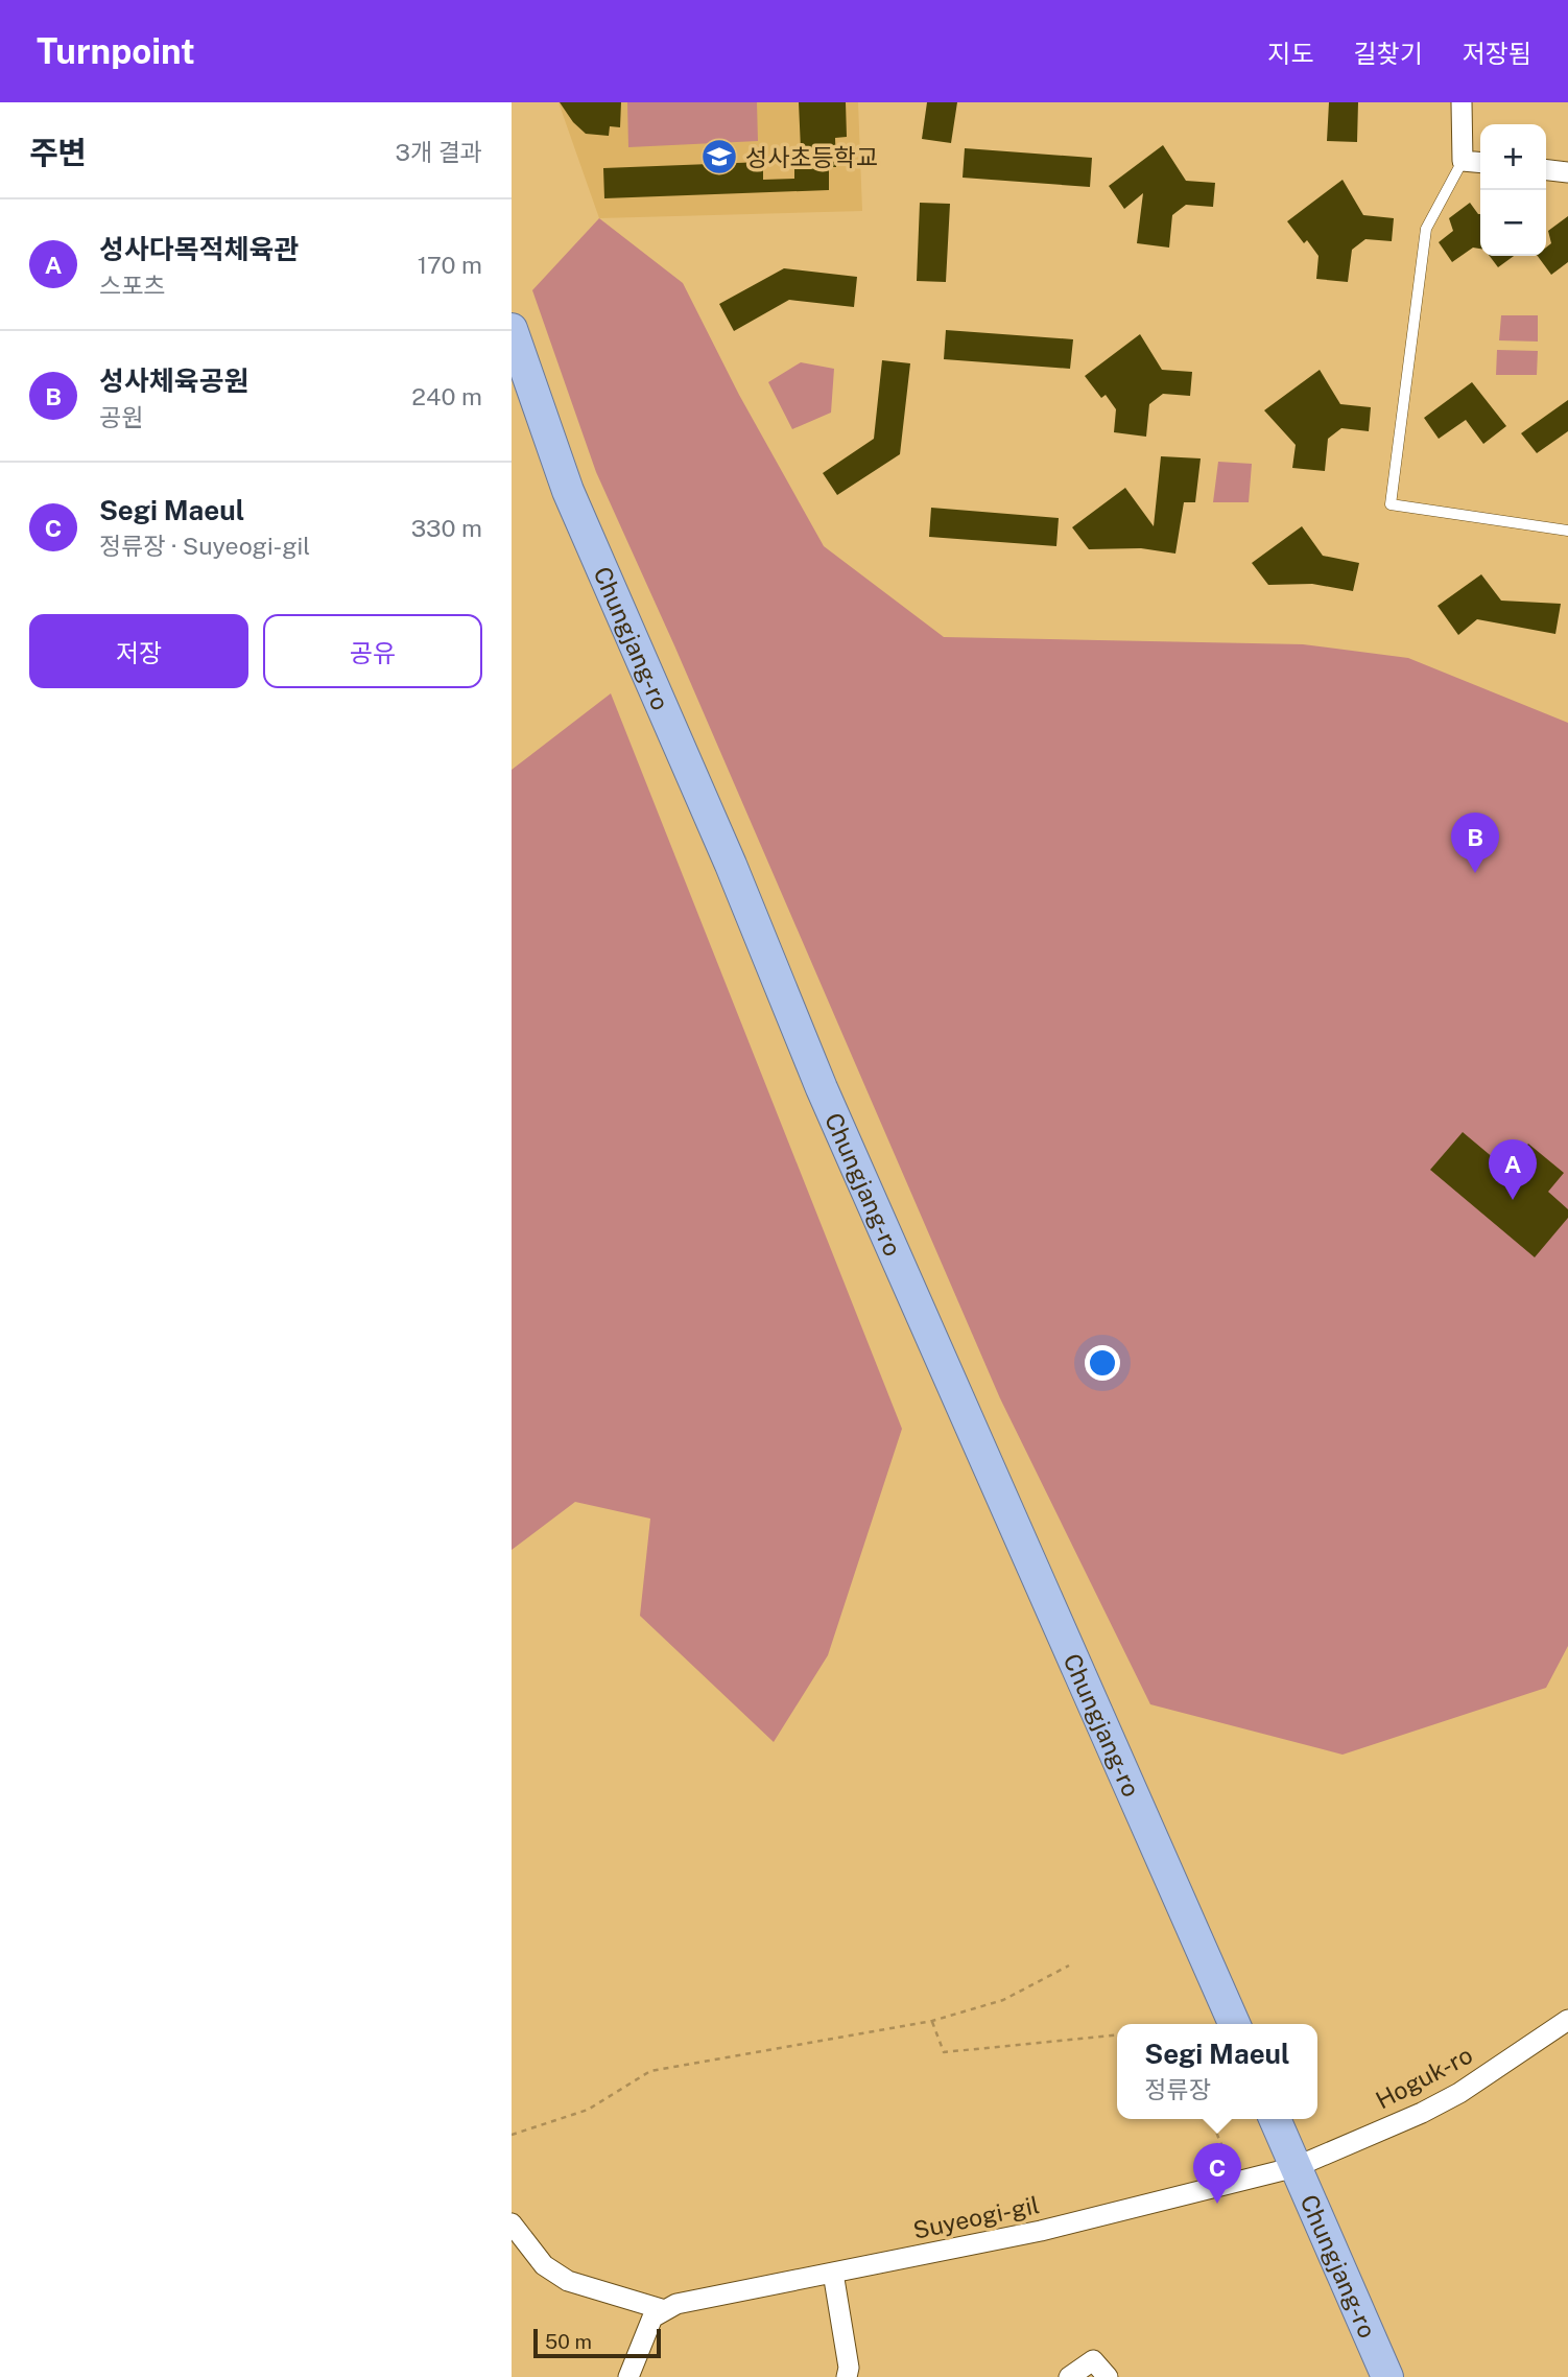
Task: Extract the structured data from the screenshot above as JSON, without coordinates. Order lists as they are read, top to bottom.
{
  "streets": {
    "main road": ["Chungjang-ro"],
    "street": ["Hoguk-ro", "Suyeogi-gil"]
  },
  "crossings": [
    ["Chungjang-ro", "Hoguk-ro"],
    ["Chungjang-ro", "Suyeogi-gil"],
    ["Hoguk-ro", "Suyeogi-gil"]
  ],
  "places": {
    "school or university": ["성사초등학교"]
  },
  "scale_bar": "50 m",
  "page": {
    "header": "Turnpoint",
    "nav": ["지도", "길찾기", "저장됨"],
    "heading": ["주변", "3개 결과"],
    "map_buttons": ["+", "−"],
    "list": [
      {
        "mark": "A",
        "name": "성사다목적체육관",
        "note": "스포츠",
        "value": "170 m"
      },
      {
        "mark": "B",
        "name": "성사체육공원",
        "note": "공원",
        "value": "240 m"
      },
      {
        "mark": "C",
        "name": "Segi Maeul",
        "note": "정류장 · Suyeogi-gil",
        "value": "330 m"
      }
    ],
    "buttons": ["저장", "공유"],
    "pins": ["B", "A", "C"],
    "popup": ["Segi Maeul", "정류장"],
    "scale": "50 m"
  }
}
